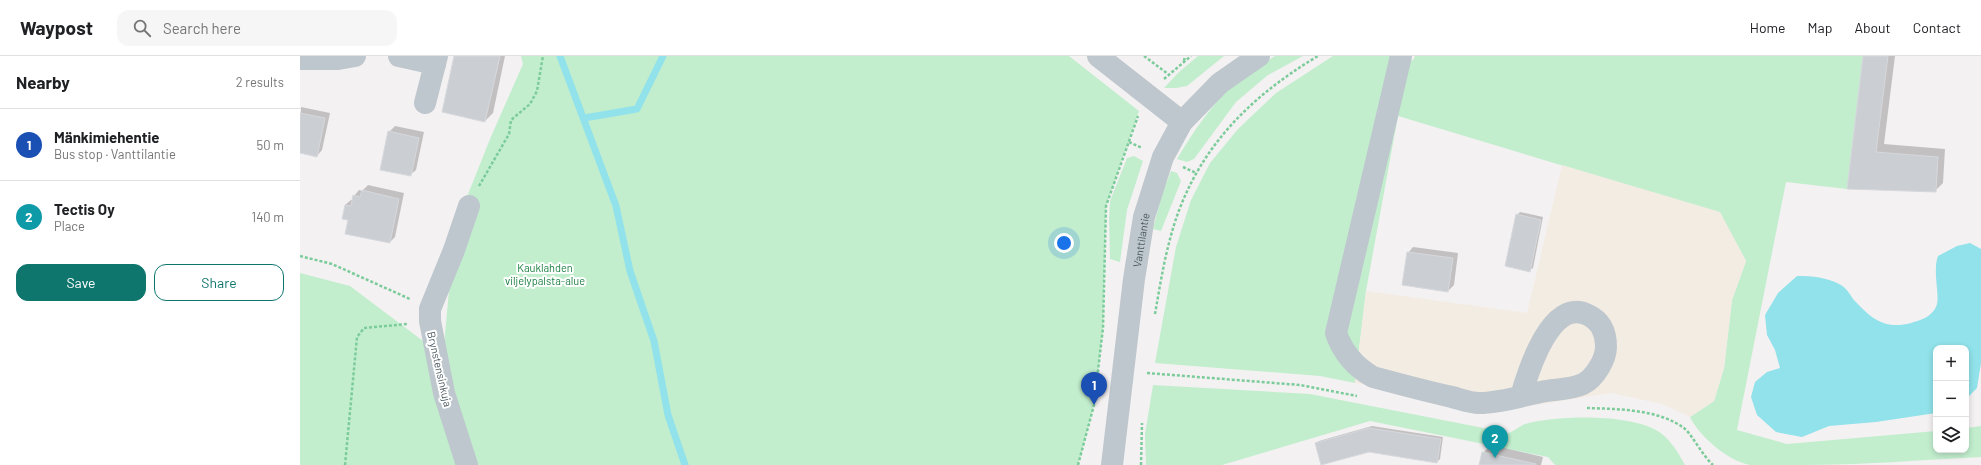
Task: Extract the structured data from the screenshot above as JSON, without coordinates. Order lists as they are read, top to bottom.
{
  "streets": {
    "street": ["Vanttilantie", "Brynstensinkuja"]
  },
  "parks": ["Kauklahden viljelypalsta-alue"],
  "page": {
    "header": "Waypost",
    "search": "Search here",
    "nav": [
      "Home",
      "Map",
      "About",
      "Contact"
    ],
    "heading": ["Nearby", "2 results"],
    "list": [
      {
        "mark": "1",
        "name": "Mänkimiehentie",
        "note": "Bus stop · Vanttilantie",
        "value": "50 m"
      },
      {
        "mark": "2",
        "name": "Tectis Oy",
        "note": "Place",
        "value": "140 m"
      }
    ],
    "buttons": ["Save", "Share"],
    "map_buttons": ["+", "−"],
    "pins": ["1", "2"]
  }
}
